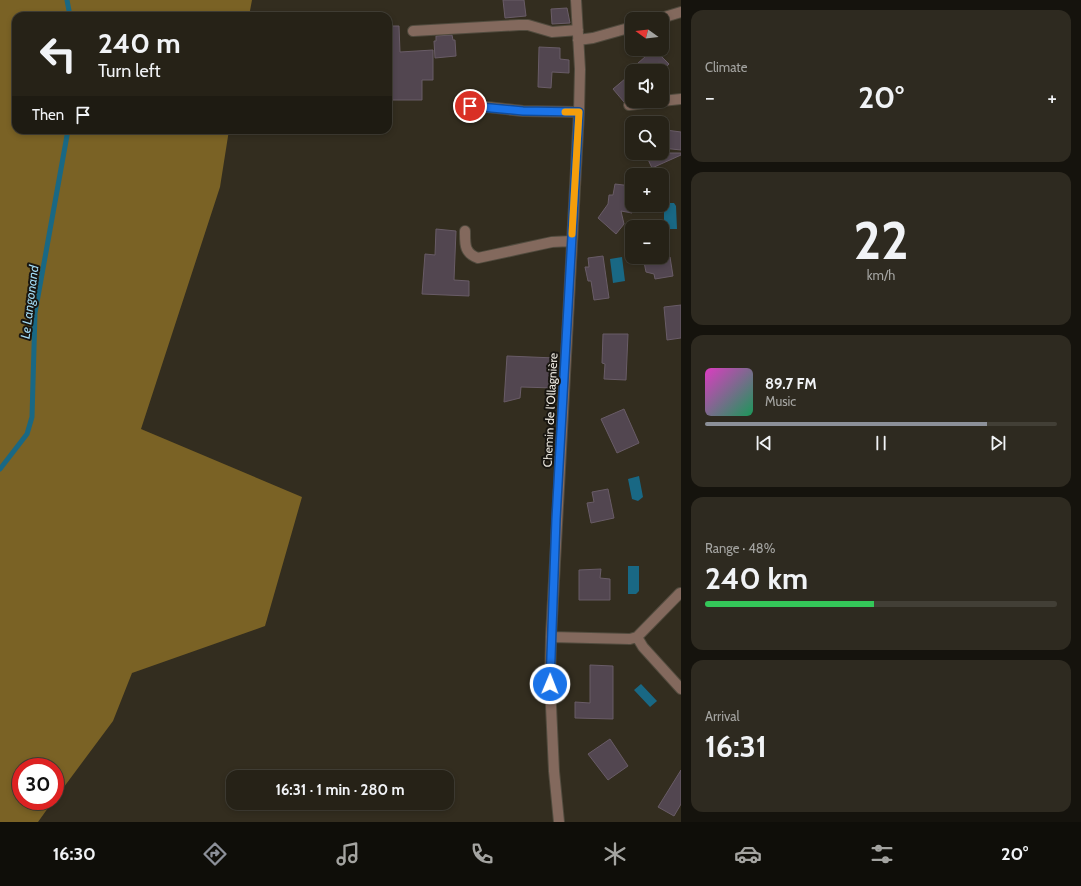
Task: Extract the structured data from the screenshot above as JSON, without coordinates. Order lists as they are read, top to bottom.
{
  "streets": {
    "street": ["Chemin de l'Ollagnière"]
  },
  "water": ["Le Langonand"],
  "north": "left",
  "page": {
    "tile": [
      "Climate",
      ["22", "km/h"],
      ["Range · 48%", "240 km"],
      ["Arrival", "16:31"]
    ],
    "map_buttons": ["+", "−"],
    "turn": ["240 m", "Turn left"],
    "heat": ["−", "20°", "+"],
    "then": "Then",
    "song": ["89.7 FM", "Music"],
    "limit": "30",
    "trip": "16:31 · 1 min · 280 m",
    "tabs": ["16:30", "20°"]
  }
}
